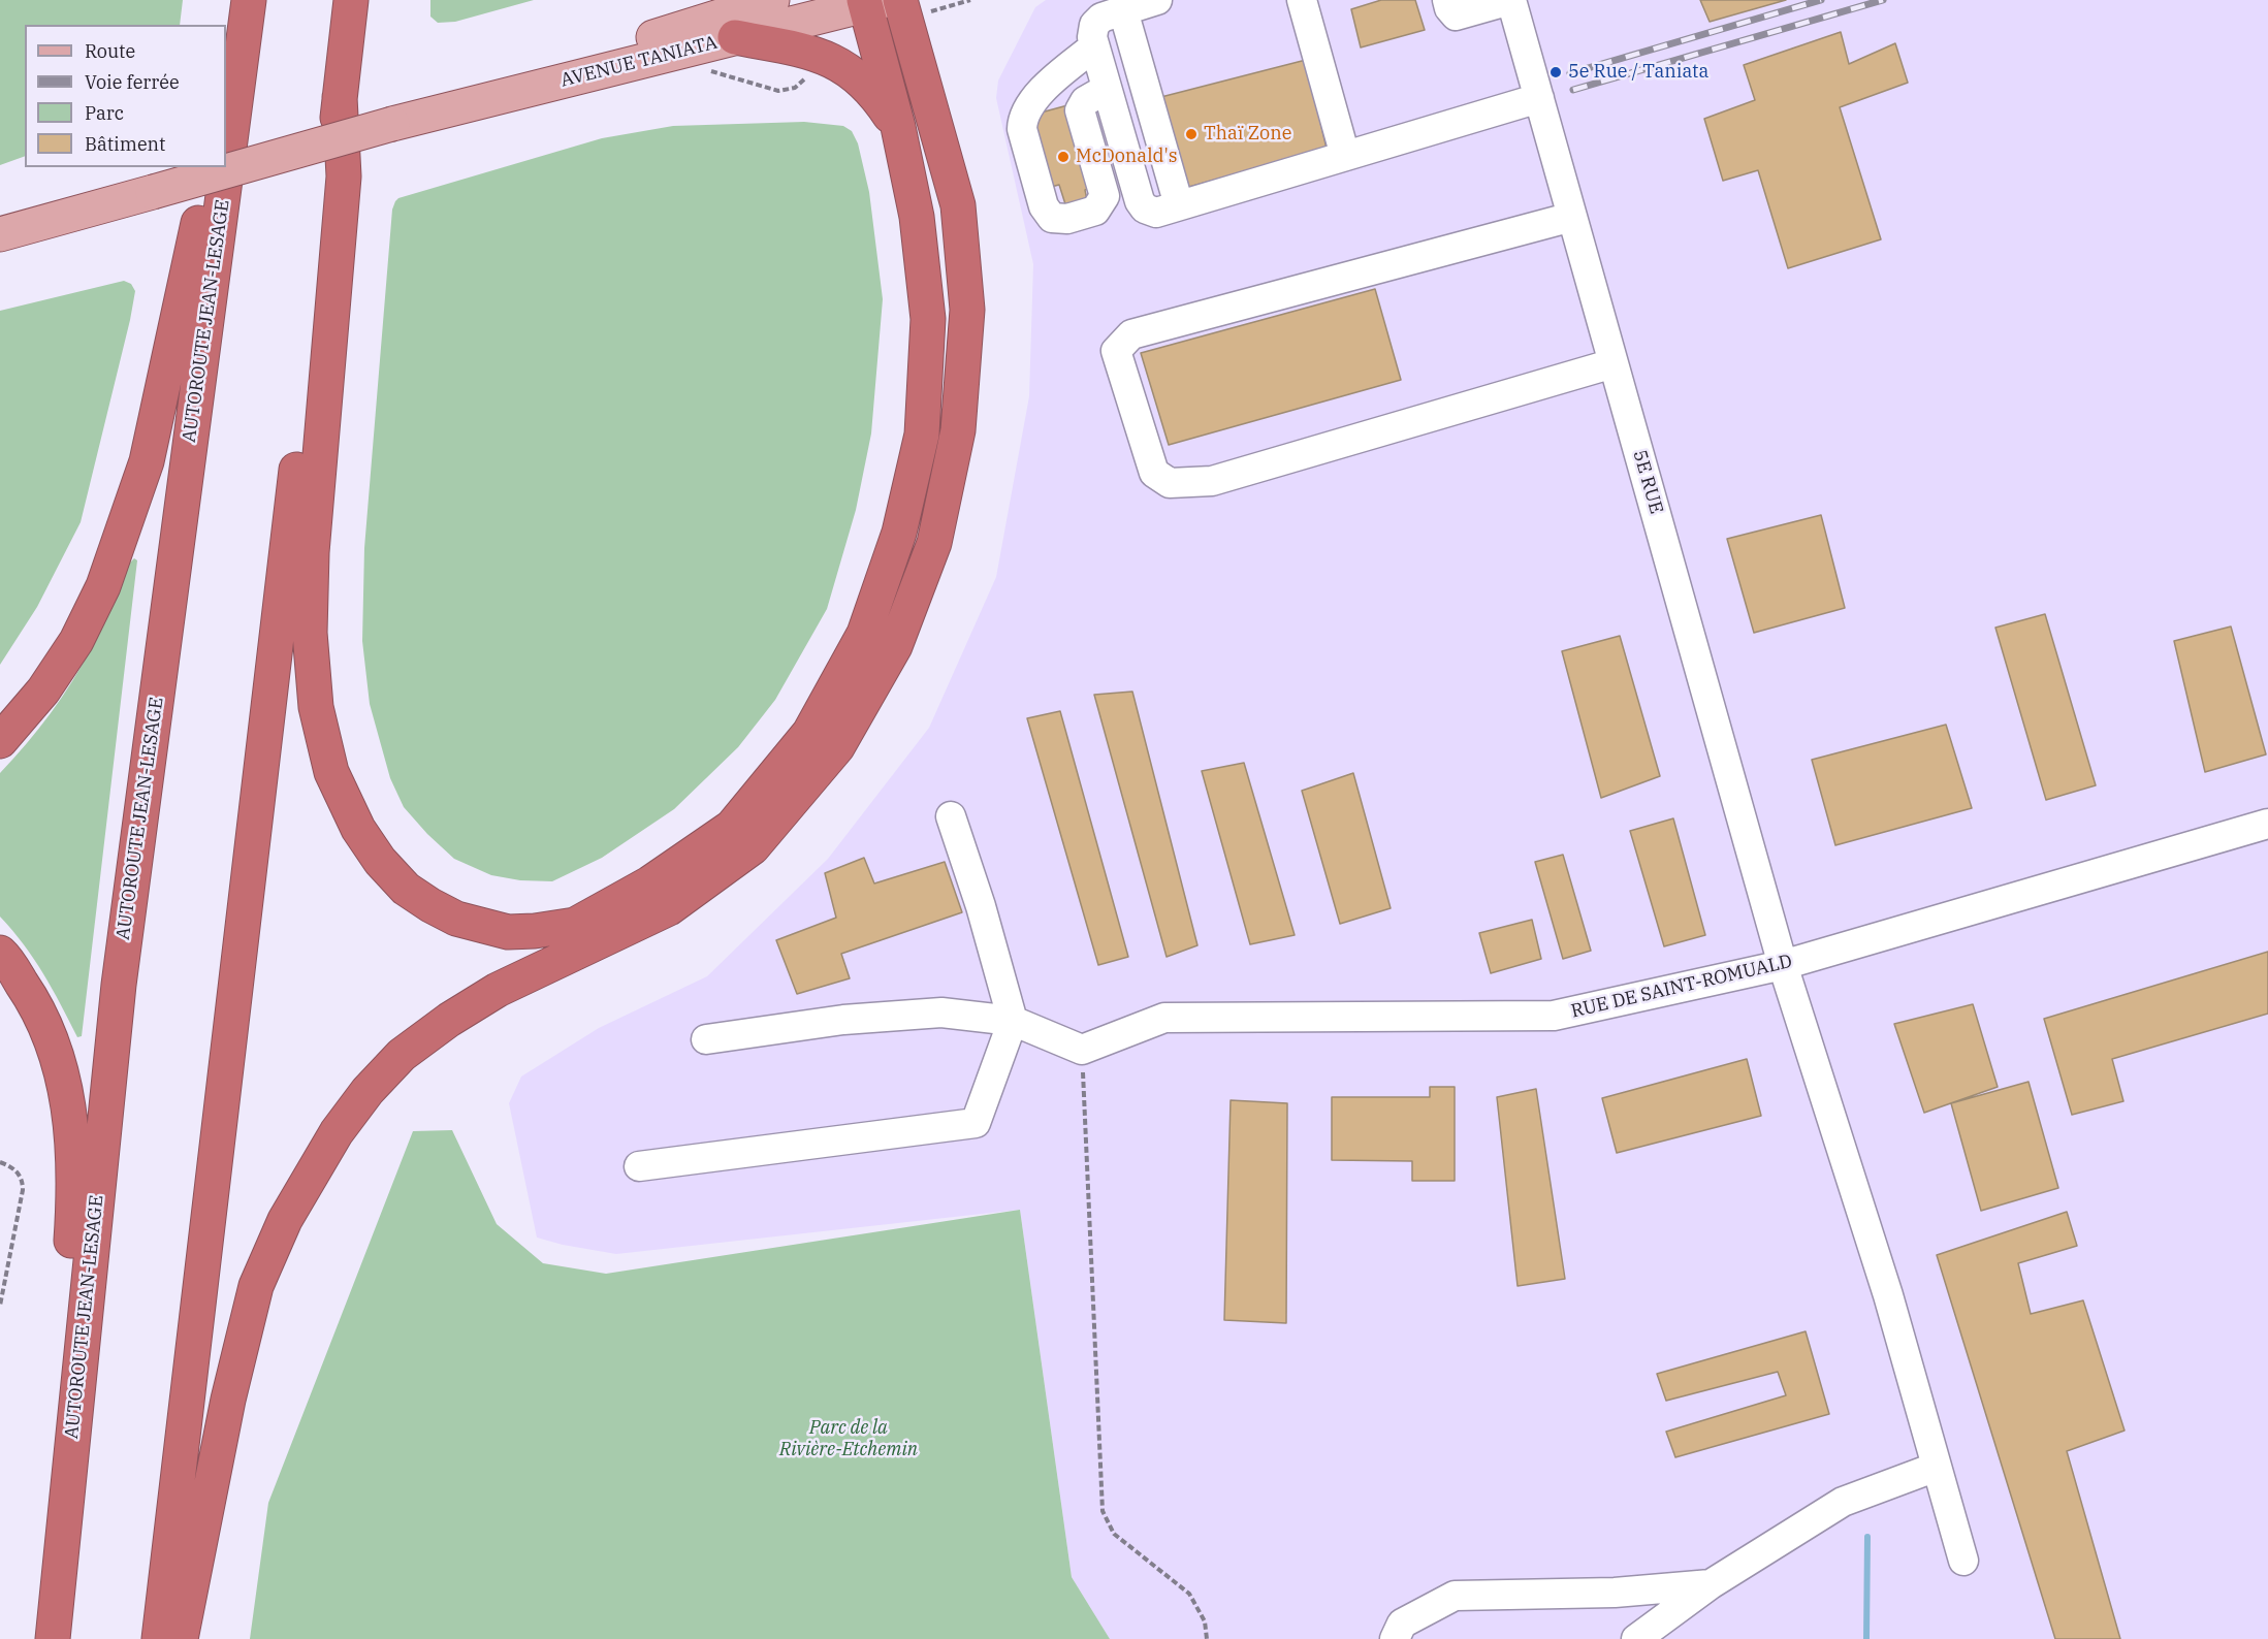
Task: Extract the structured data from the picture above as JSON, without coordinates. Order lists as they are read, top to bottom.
{
  "streets": {
    "highway": ["AUTOROUTE JEAN-LESAGE"],
    "main road": ["AVENUE TANIATA"],
    "street": ["5E RUE", "RUE DE SAINT-ROMUALD"]
  },
  "crossings": [
    ["5E RUE", "RUE DE SAINT-ROMUALD"]
  ],
  "parks": ["Parc de la Rivière-Etchemin"],
  "places": ["5e Rue / Taniata", "Thaï Zone", "McDonald's"],
  "legend": [
    "Route",
    "Voie ferrée",
    "Parc",
    "Bâtiment"
  ]
}
